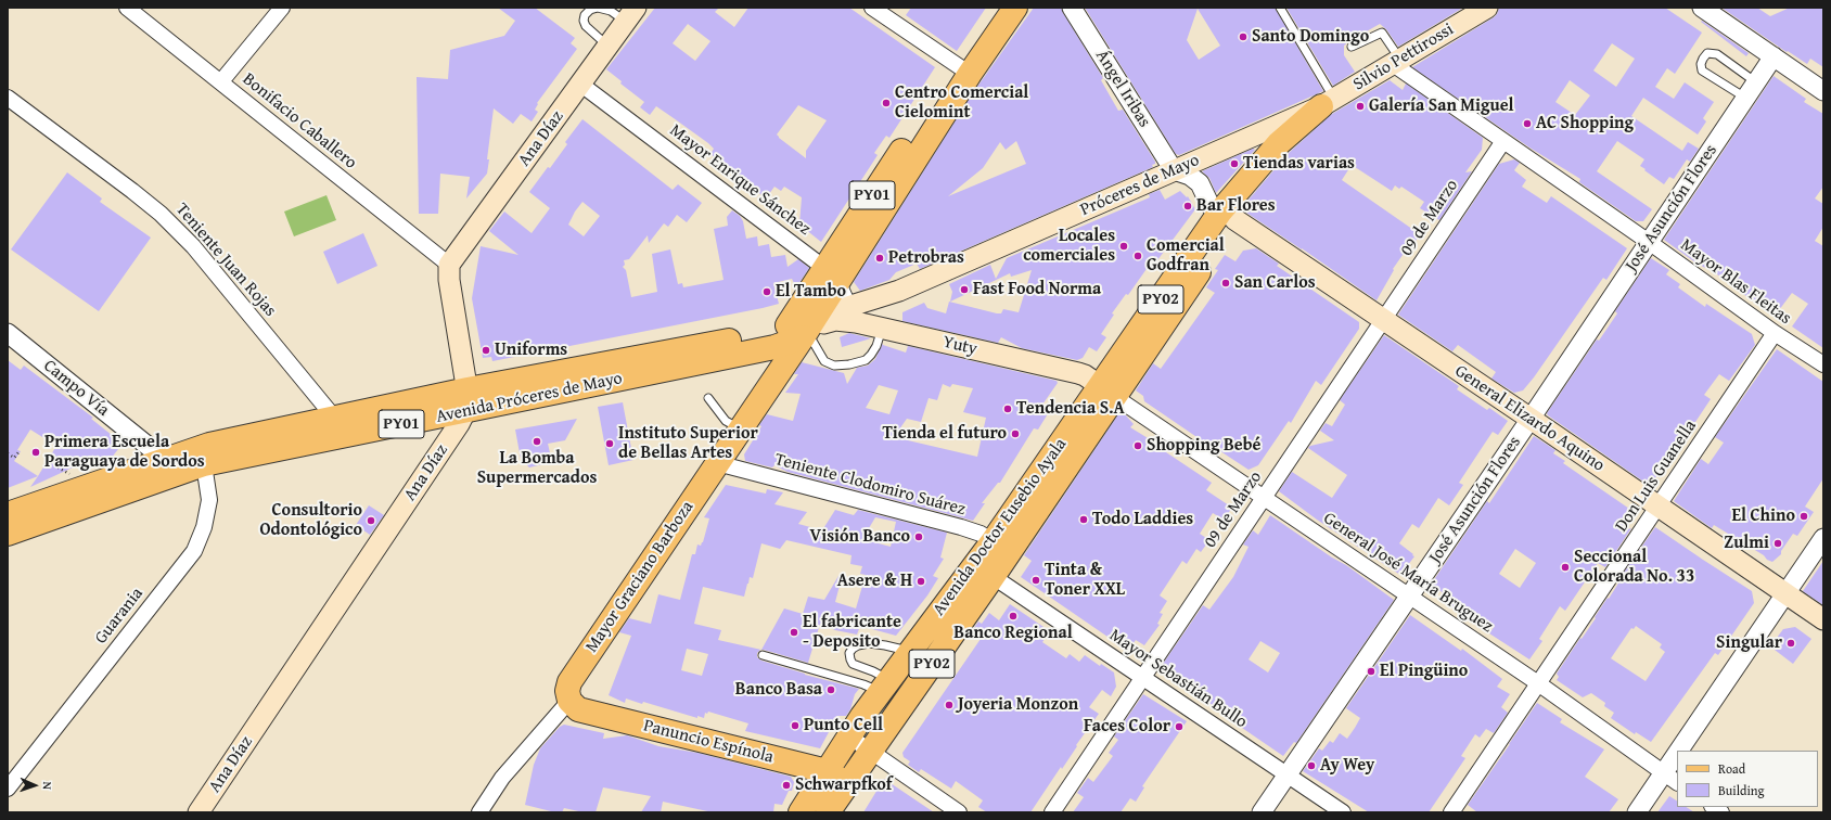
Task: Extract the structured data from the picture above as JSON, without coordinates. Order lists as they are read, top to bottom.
{
  "streets": {
    "main road": [
      "Silvio Pettirossi",
      "Ana Díaz",
      "Próceres de Mayo",
      "PY01",
      "PY02",
      "Yuty",
      "Avenida Próceres de Mayo",
      "General Elizardo Aquino",
      "Avenida Doctor Eusebio Ayala",
      "Mayor Graciano Barboza",
      "Panuncio Espínola"
    ],
    "street": [
      "Ángel Iribas",
      "Bonifacio Caballero",
      "Mayor Enrique Sánchez",
      "José Asunción Flores",
      "09 de Marzo",
      "Teniente Juan Rojas",
      "Mayor Blas Fleitas",
      "Campo Vía",
      "Don Luis Guanella",
      "Teniente Clodomiro Suárez",
      "General José María Bruguez",
      "Guarania",
      "Mayor Sebastián Bullo"
    ]
  },
  "crossings": [
    ["Silvio Pettirossi", "Próceres de Mayo"],
    ["Silvio Pettirossi", "Mayor Blas Fleitas"],
    ["Silvio Pettirossi", "Avenida Doctor Eusebio Ayala"],
    ["Ángel Iribas", "Próceres de Mayo"],
    ["Bonifacio Caballero", "Ana Díaz"],
    ["Ana Díaz", "Mayor Enrique Sánchez"],
    ["Ana Díaz", "Avenida Próceres de Mayo"],
    ["Mayor Enrique Sánchez", "Próceres de Mayo"],
    ["Mayor Enrique Sánchez", "PY01"],
    ["Mayor Enrique Sánchez", "Yuty"],
    ["Próceres de Mayo", "PY01"],
    ["Próceres de Mayo", "Yuty"],
    ["Próceres de Mayo", "Avenida Próceres de Mayo"],
    ["Próceres de Mayo", "Avenida Doctor Eusebio Ayala"],
    ["Próceres de Mayo", "Mayor Graciano Barboza"],
    ["PY01", "Avenida Próceres de Mayo"],
    ["PY01", "Mayor Graciano Barboza"],
    ["José Asunción Flores", "Mayor Blas Fleitas"],
    ["José Asunción Flores", "General Elizardo Aquino"],
    ["José Asunción Flores", "General José María Bruguez"],
    ["José Asunción Flores", "Mayor Sebastián Bullo"],
    ["09 de Marzo", "Mayor Blas Fleitas"],
    ["09 de Marzo", "General Elizardo Aquino"],
    ["09 de Marzo", "General José María Bruguez"],
    ["09 de Marzo", "Mayor Sebastián Bullo"],
    ["Teniente Juan Rojas", "Avenida Próceres de Mayo"],
    ["Mayor Blas Fleitas", "Don Luis Guanella"],
    ["Yuty", "Avenida Doctor Eusebio Ayala"],
    ["Yuty", "General José María Bruguez"],
    ["Campo Vía", "Avenida Próceres de Mayo"],
    ["Avenida Próceres de Mayo", "Mayor Graciano Barboza"],
    ["Avenida Próceres de Mayo", "Guarania"],
    ["General Elizardo Aquino", "Don Luis Guanella"],
    ["General Elizardo Aquino", "Avenida Doctor Eusebio Ayala"],
    ["Don Luis Guanella", "General José María Bruguez"],
    ["Teniente Clodomiro Suárez", "Avenida Doctor Eusebio Ayala"],
    ["Teniente Clodomiro Suárez", "Mayor Graciano Barboza"],
    ["Avenida Doctor Eusebio Ayala", "General José María Bruguez"],
    ["Avenida Doctor Eusebio Ayala", "Mayor Sebastián Bullo"],
    ["Avenida Doctor Eusebio Ayala", "Panuncio Espínola"],
    ["Mayor Graciano Barboza", "Panuncio Espínola"]
  ],
  "places": [
    "Santo Domingo",
    "Centro Comercial Cielomint",
    "Galería San Miguel",
    "AC Shopping",
    "Tiendas varias",
    "Bar Flores",
    "Locales comerciales",
    "Comercial Godfran",
    "Petrobras",
    "San Carlos",
    "Fast Food Norma",
    "El Tambo",
    "Uniforms",
    "Tendencia S.A",
    "Tienda el futuro",
    "La Bomba Supermercados",
    "Instituto Superior de Bellas Artes",
    "Shopping Bebé",
    "Primera Escuela Paraguaya de Sordos",
    "El Chino",
    "Todo Laddies",
    "Consultorio Odontológico",
    "Visión Banco",
    "Zulmi",
    "Seccional Colorada No. 33",
    "Tinta & Toner XXL",
    "Asere & H",
    "Banco Regional",
    "El fabricante - Deposito",
    "Singular",
    "El Pingüino",
    "Banco Basa",
    "Joyeria Monzon",
    "Punto Cell",
    "Faces Color",
    "Ay Wey",
    "Schwarpfkof"
  ],
  "legend": ["Road", "Building"],
  "north": "right"
}
